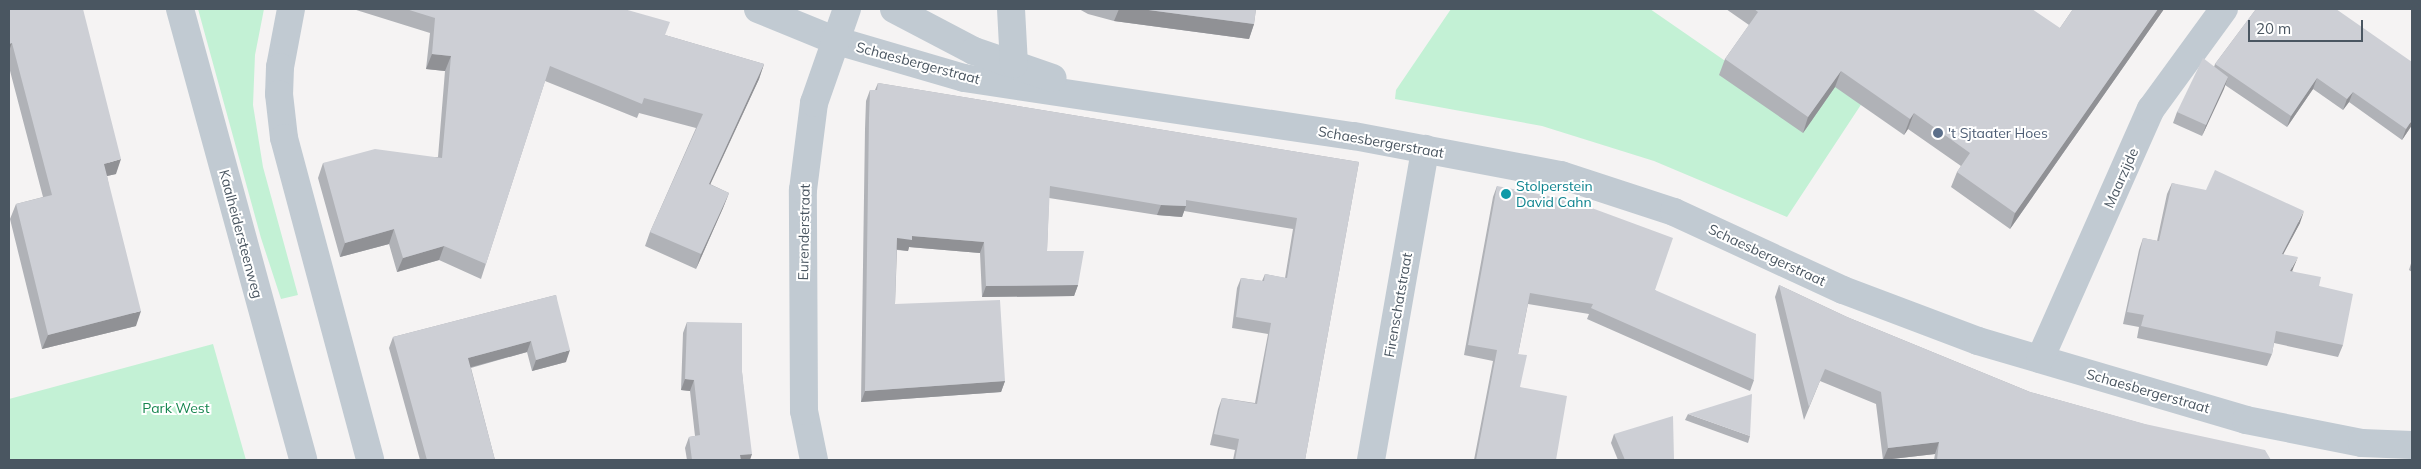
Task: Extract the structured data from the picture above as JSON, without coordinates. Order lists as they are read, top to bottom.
{
  "streets": {
    "street": [
      "Schaesbergerstraat",
      "Maarzijde",
      "Eurenderstraat",
      "Kaalheidersteenweg",
      "Firenschatstraat"
    ]
  },
  "crossings": [
    ["Schaesbergerstraat", "Maarzijde"],
    ["Schaesbergerstraat", "Eurenderstraat"],
    ["Schaesbergerstraat", "Firenschatstraat"]
  ],
  "parks": ["Park West"],
  "places": ["'t Sjtaater Hoes", "Stolperstein David Cahn"],
  "scale_bar": "20 m"
}
